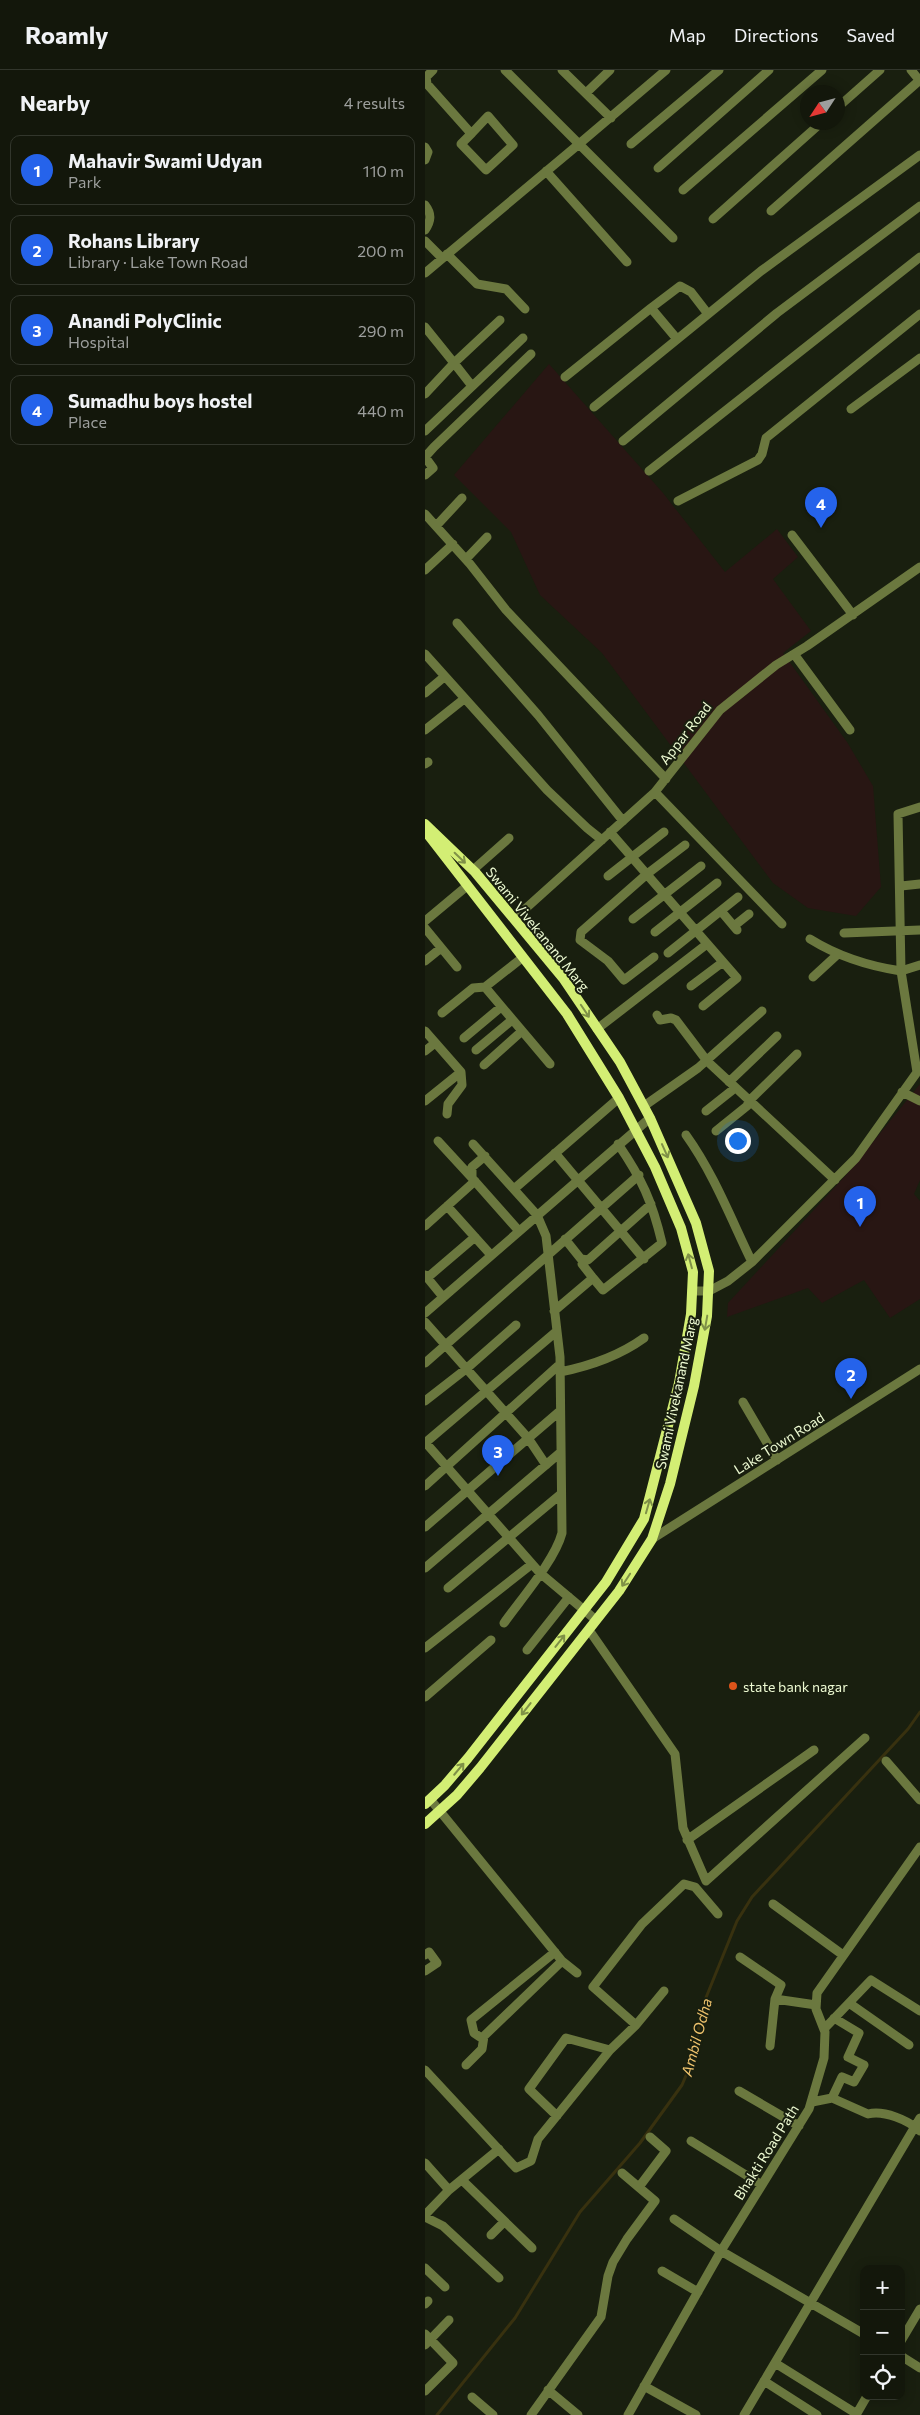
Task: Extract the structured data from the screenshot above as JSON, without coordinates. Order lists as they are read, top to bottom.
{
  "streets": {
    "main road": ["Swami Vivekanand Marg"],
    "street": ["Appar Road", "Lake Town Road", "Bhakti Road Path"]
  },
  "crossings": [
    ["Appar Road", "Swami Vivekanand Marg"],
    ["Swami Vivekanand Marg", "Lake Town Road"]
  ],
  "water": ["Ambil Odha"],
  "places": ["state bank nagar"],
  "north": "bottom left",
  "page": {
    "header": "Roamly",
    "nav": ["Map", "Directions", "Saved"],
    "heading": ["Nearby", "4 results"],
    "list": [
      {
        "mark": "1",
        "name": "Mahavir Swami Udyan",
        "note": "Park",
        "value": "110 m"
      },
      {
        "mark": "2",
        "name": "Rohans Library",
        "note": "Library · Lake Town Road",
        "value": "200 m"
      },
      {
        "mark": "3",
        "name": "Anandi PolyClinic",
        "note": "Hospital",
        "value": "290 m"
      },
      {
        "mark": "4",
        "name": "Sumadhu boys hostel",
        "note": "Place",
        "value": "440 m"
      }
    ],
    "pins": [
      "4",
      "1",
      "2",
      "3"
    ],
    "map_buttons": ["+", "−"]
  }
}
